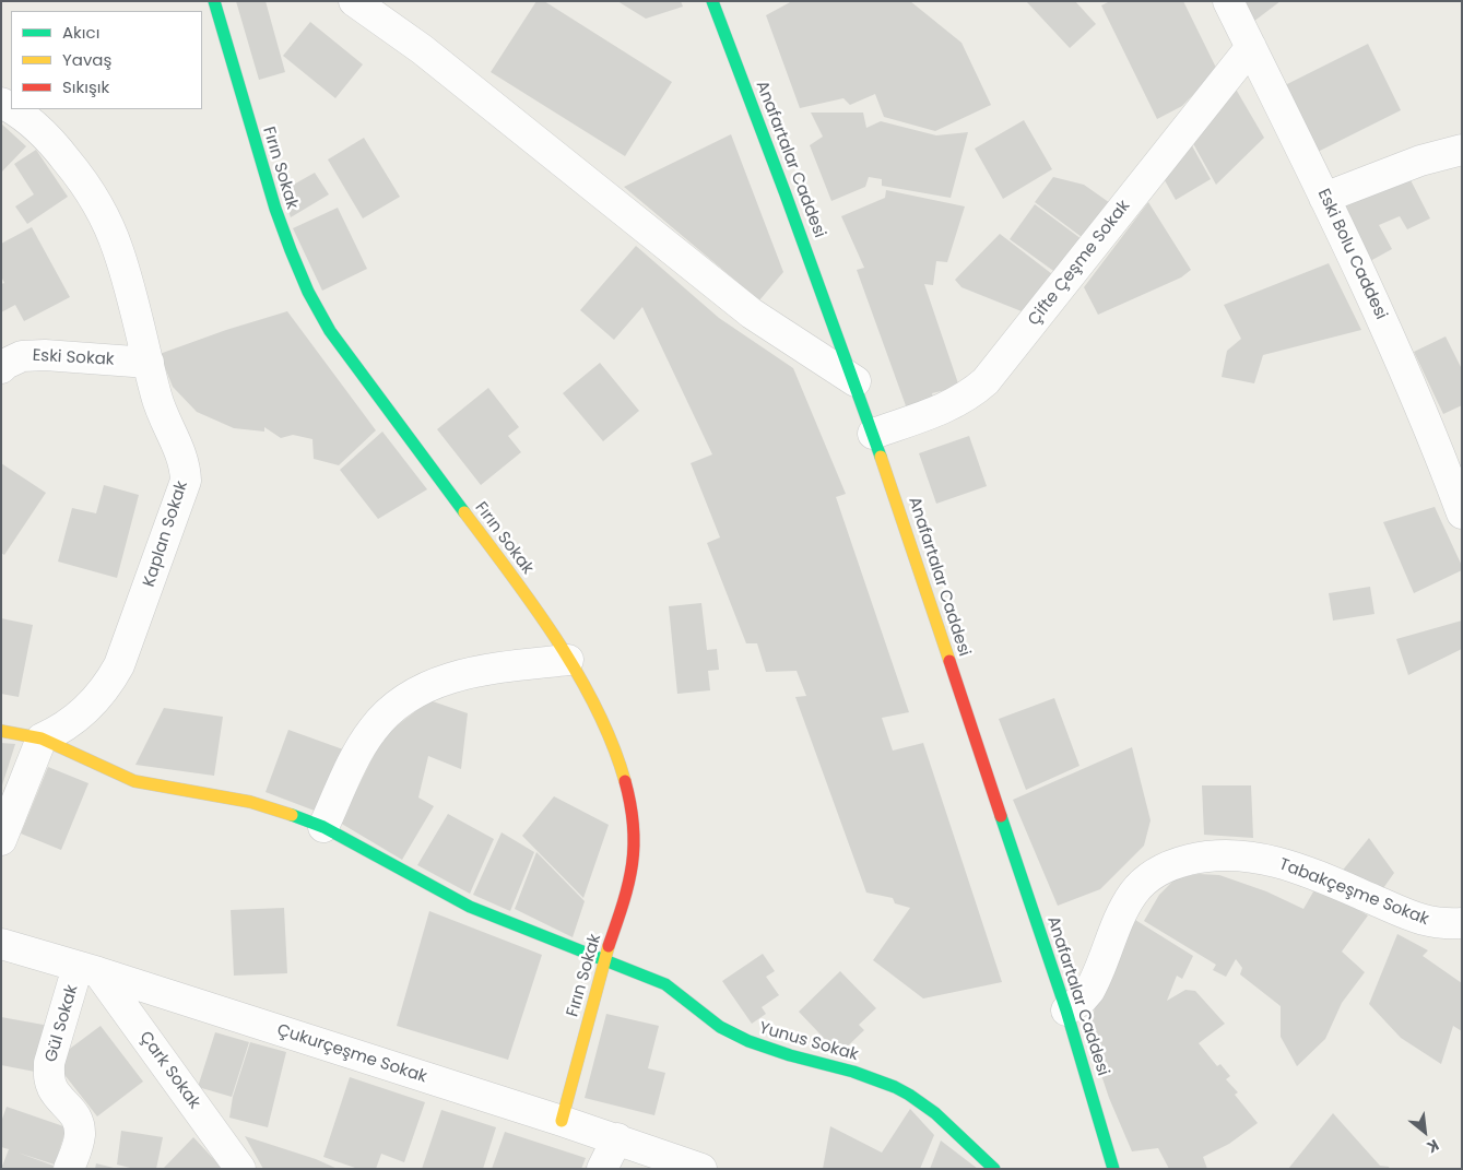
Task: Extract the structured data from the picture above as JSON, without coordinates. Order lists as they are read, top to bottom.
{
  "streets": {
    "street": [
      "Anafartalar Caddesi",
      "Fırın Sokak",
      "Eski Bolu Caddesi",
      "Çifte Çeşme Sokak",
      "Eski Sokak",
      "Kaplan Sokak",
      "Tabakçeşme Sokak",
      "Gül Sokak",
      "Yunus Sokak",
      "Çukurçeşme Sokak",
      "Çark Sokak"
    ]
  },
  "crossings": [
    ["Anafartalar Caddesi", "Çifte Çeşme Sokak"],
    ["Anafartalar Caddesi", "Tabakçeşme Sokak"],
    ["Fırın Sokak", "Yunus Sokak"],
    ["Fırın Sokak", "Çukurçeşme Sokak"],
    ["Eski Bolu Caddesi", "Çifte Çeşme Sokak"],
    ["Eski Sokak", "Kaplan Sokak"],
    ["Kaplan Sokak", "Yunus Sokak"],
    ["Gül Sokak", "Çukurçeşme Sokak"],
    ["Gül Sokak", "Çark Sokak"],
    ["Çukurçeşme Sokak", "Çark Sokak"]
  ],
  "legend": ["Akıcı", "Yavaş", "Sıkışık"],
  "north": "bottom right"
}
